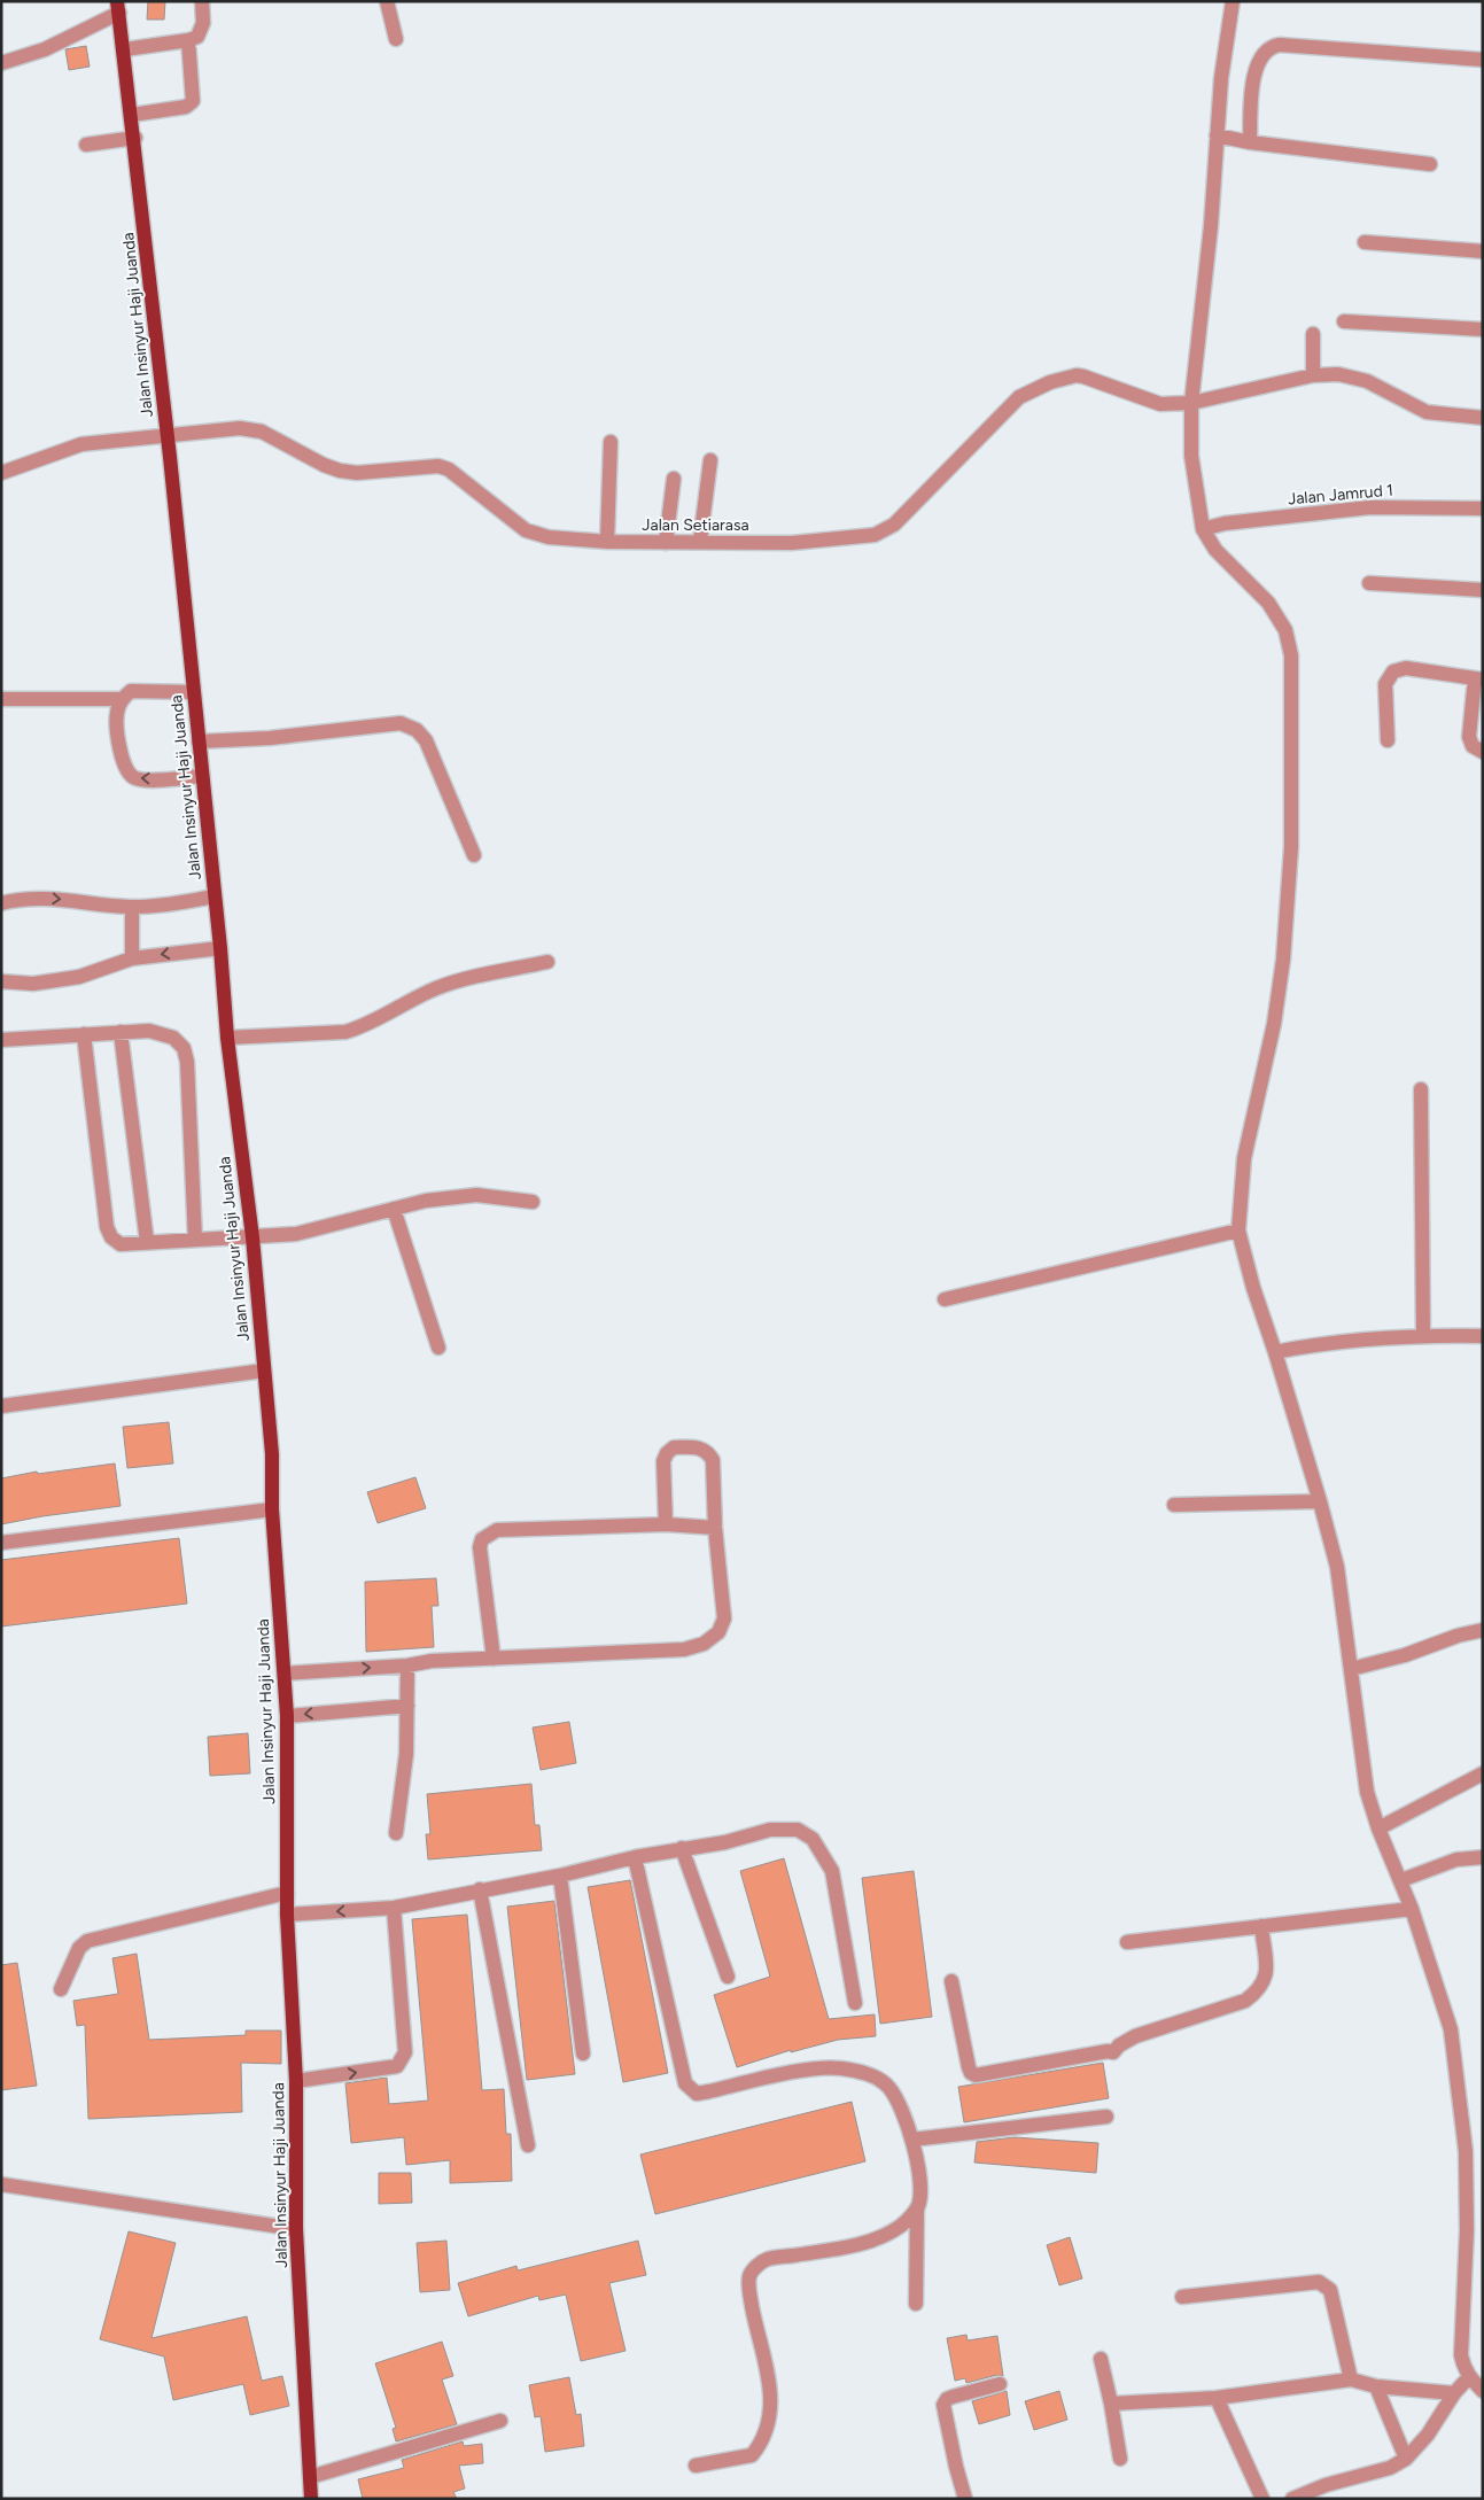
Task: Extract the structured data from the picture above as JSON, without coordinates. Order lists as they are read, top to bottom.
{
  "streets": {
    "main road": ["Jalan Insinyur Haji Juanda"],
    "street": ["Jalan Jamrud 1", "Jalan Setiarasa"]
  },
  "crossings": [
    ["Jalan Insinyur Haji Juanda", "Jalan Setiarasa"]
  ]
}
